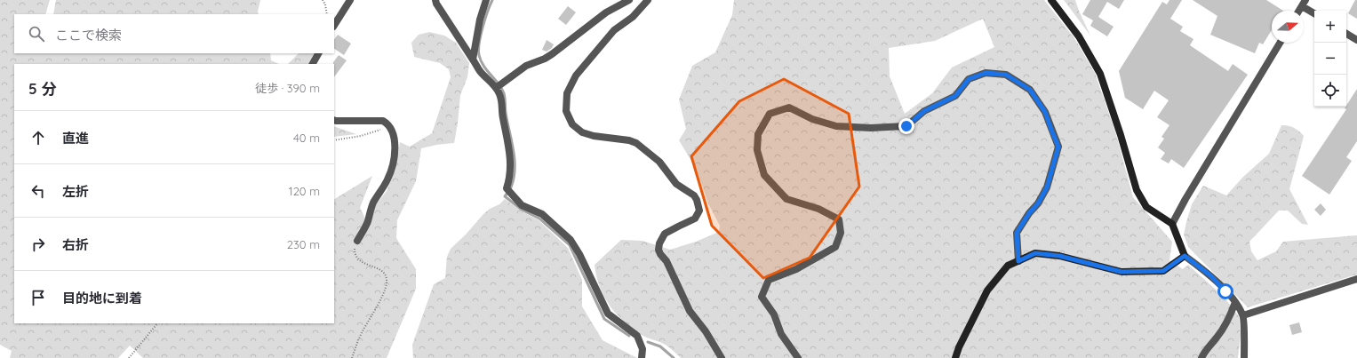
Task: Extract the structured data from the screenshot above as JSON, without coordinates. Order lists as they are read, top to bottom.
{
  "north": "right",
  "page": {
    "map_buttons": ["+", "−"],
    "search": "ここで検索",
    "heading": ["5 分", "徒歩 · 390 m"],
    "list": [
      ["直進", "40 m"],
      ["左折", "120 m"],
      ["右折", "230 m"],
      "目的地に到着"
    ]
  }
}
